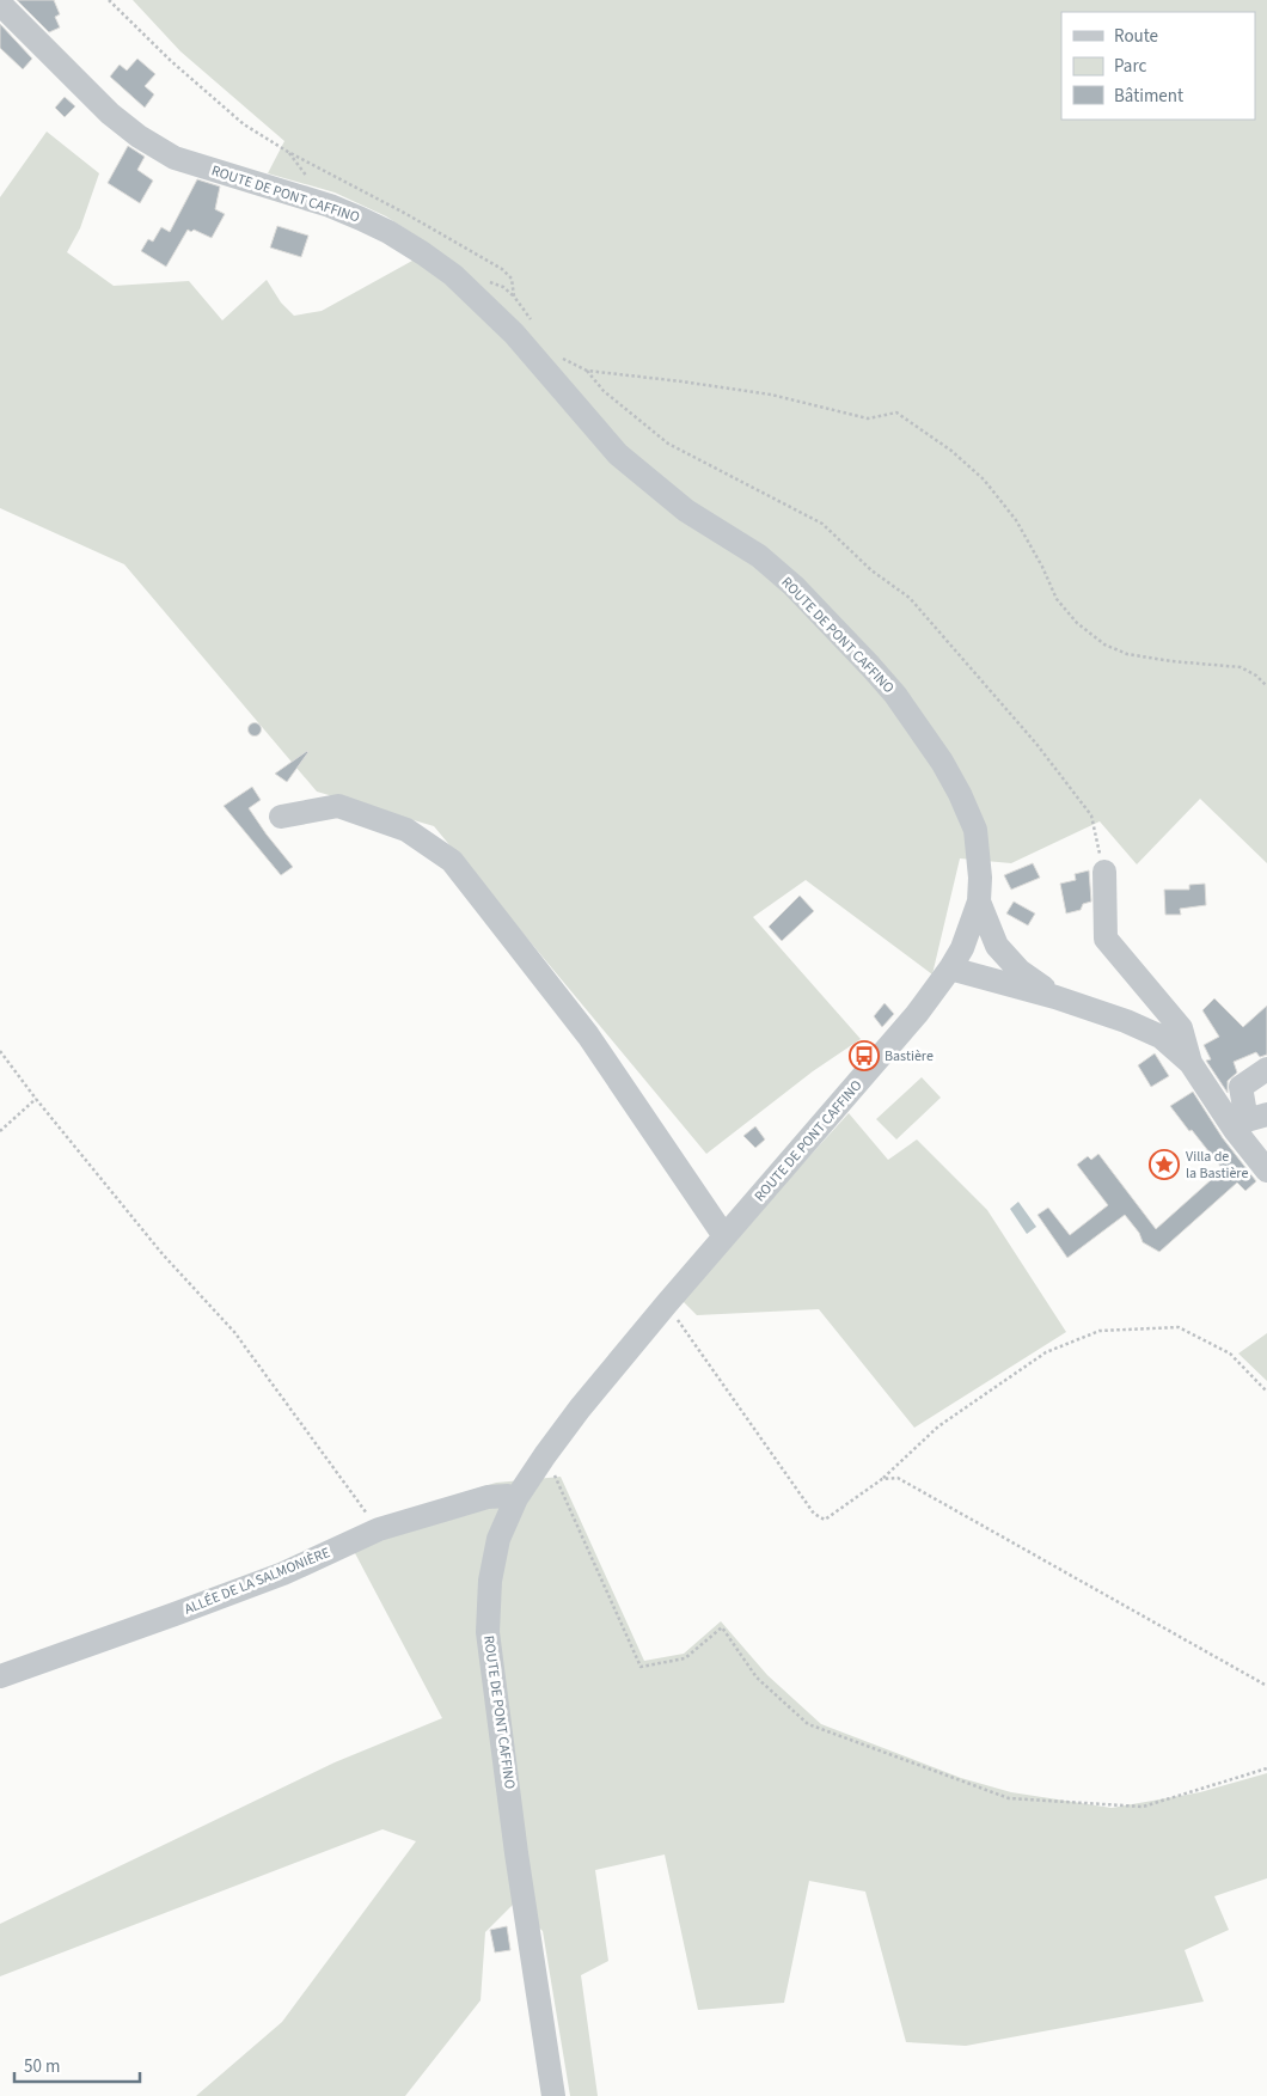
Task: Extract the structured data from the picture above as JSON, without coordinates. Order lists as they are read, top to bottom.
{
  "streets": {
    "street": ["ROUTE DE PONT CAFFINO", "ALLÉE DE LA SALMONIÈRE"]
  },
  "crossings": [
    ["ROUTE DE PONT CAFFINO", "ALLÉE DE LA SALMONIÈRE"]
  ],
  "places": {
    "bus stop": ["Bastière"],
    "place": ["Villa de la Bastière"]
  },
  "legend": ["Route", "Parc", "Bâtiment"],
  "scale_bar": "50 m"
}
